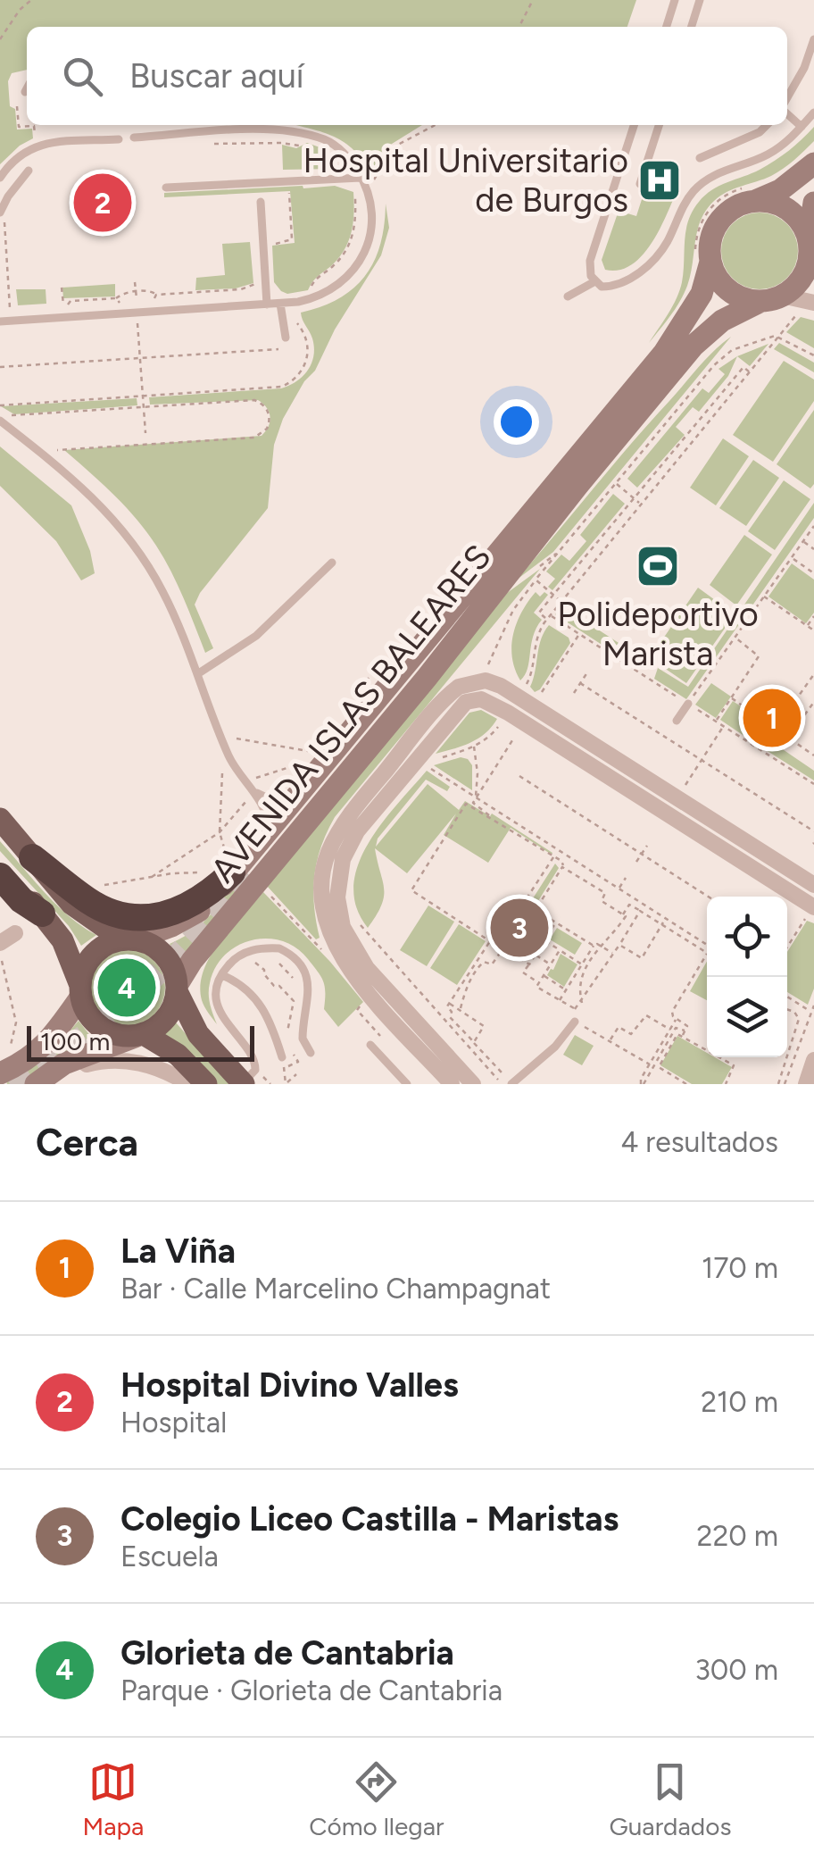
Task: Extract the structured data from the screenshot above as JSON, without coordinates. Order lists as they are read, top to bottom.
{
  "streets": {
    "main road": ["AVENIDA ISLAS BALEARES"]
  },
  "places": {
    "hospital": ["Hospital Universitario de Burgos"],
    "sports": ["Polideportivo Marista"]
  },
  "scale_bar": "100 m",
  "page": {
    "search": "Buscar aquí",
    "pins": [
      "2",
      "1",
      "3",
      "4"
    ],
    "scale": "100 m",
    "heading": ["Cerca", "4 resultados"],
    "list": [
      {
        "mark": "1",
        "name": "La Viña",
        "note": "Bar · Calle Marcelino Champagnat",
        "value": "170 m"
      },
      {
        "mark": "2",
        "name": "Hospital Divino Valles",
        "note": "Hospital",
        "value": "210 m"
      },
      {
        "mark": "3",
        "name": "Colegio Liceo Castilla - Maristas",
        "note": "Escuela",
        "value": "220 m"
      },
      {
        "mark": "4",
        "name": "Glorieta de Cantabria",
        "note": "Parque · Glorieta de Cantabria",
        "value": "300 m"
      }
    ],
    "nav": ["Mapa", "Cómo llegar", "Guardados"]
  }
}
